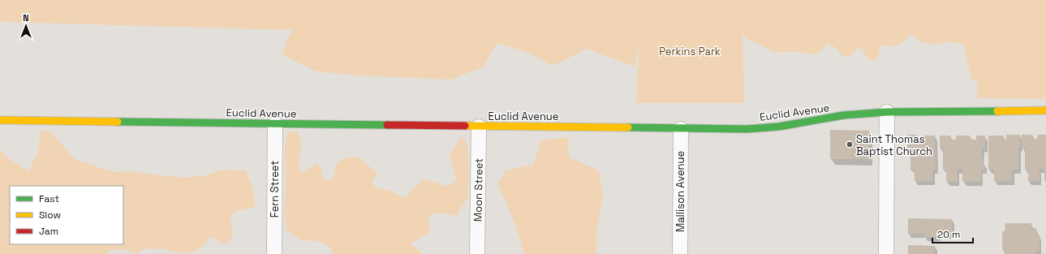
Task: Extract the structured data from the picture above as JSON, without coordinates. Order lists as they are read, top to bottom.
{
  "streets": {
    "street": [
      "Euclid Avenue",
      "Fern Street",
      "Moon Street",
      "Mallison Avenue"
    ]
  },
  "crossings": [
    ["Euclid Avenue", "Fern Street"],
    ["Euclid Avenue", "Moon Street"],
    ["Euclid Avenue", "Mallison Avenue"]
  ],
  "parks": ["Perkins Park"],
  "places": ["Saint Thomas Baptist Church"],
  "legend": ["Fast", "Slow", "Jam"],
  "scale_bar": "20 m",
  "north": "top"
}
